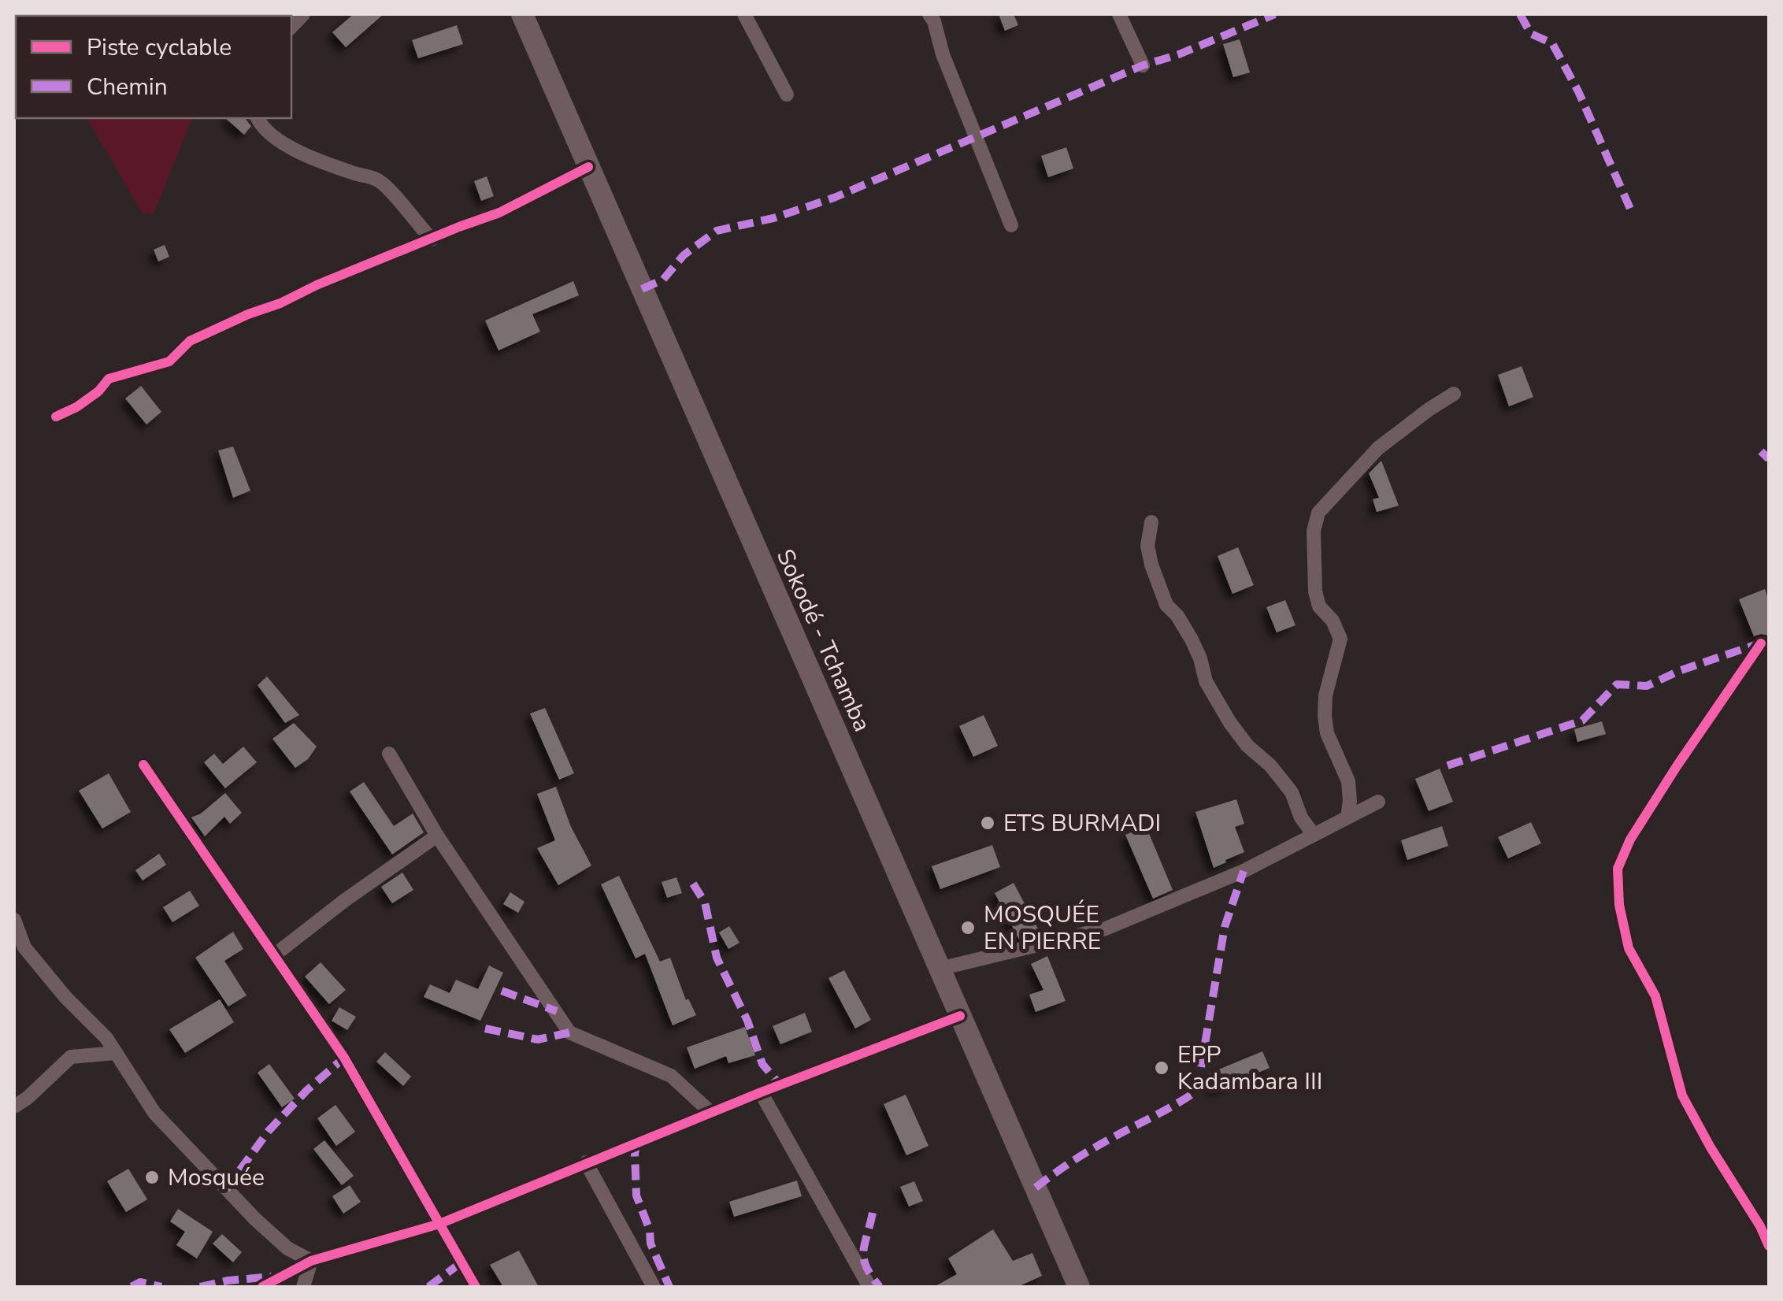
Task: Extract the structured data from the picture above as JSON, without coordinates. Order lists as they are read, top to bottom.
{
  "streets": {
    "main road": ["Sokodé - Tchamba"]
  },
  "places": [
    "ETS BURMADI",
    "MOSQUÉE EN PIERRE",
    "EPP Kadambara III",
    "Mosquée"
  ],
  "legend": ["Piste cyclable", "Chemin"]
}
